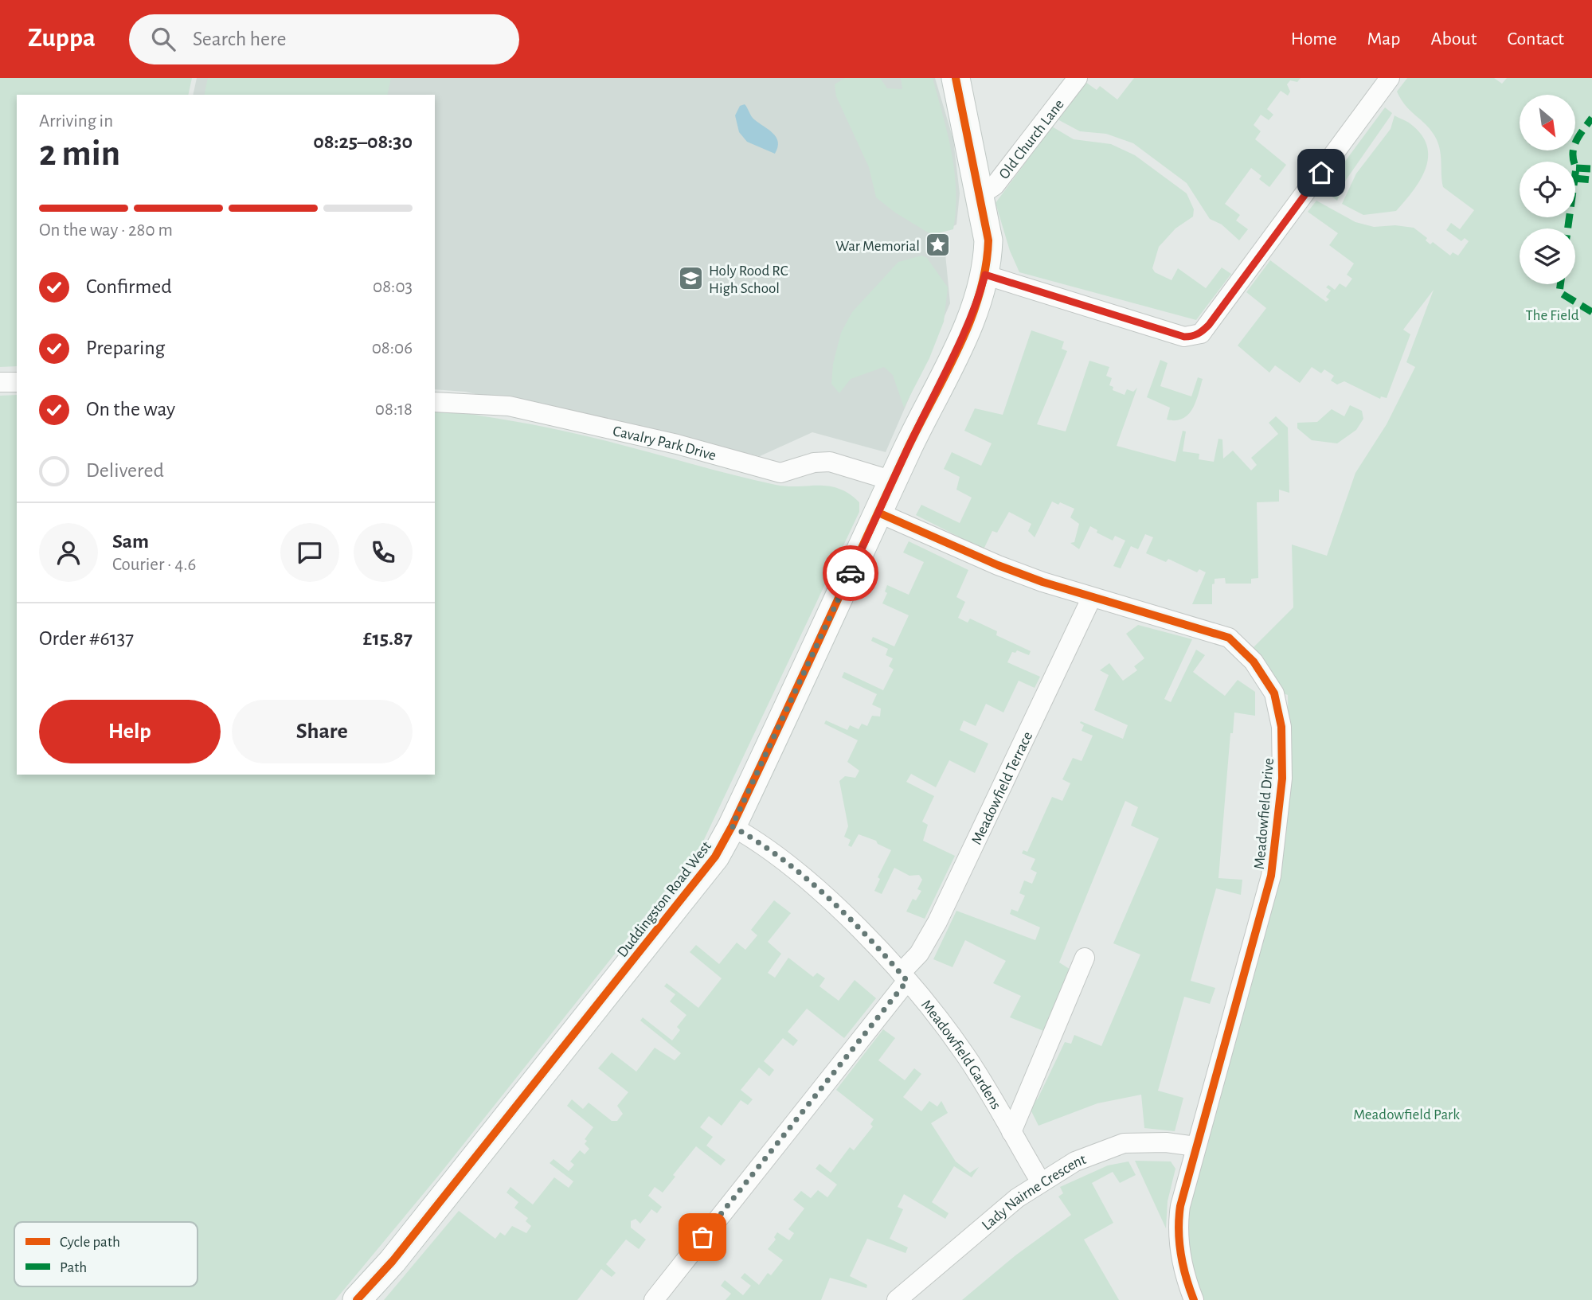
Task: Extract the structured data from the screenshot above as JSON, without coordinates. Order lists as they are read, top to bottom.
{
  "streets": {
    "street": [
      "Old Church Lane",
      "Cavalry Park Drive",
      "Meadowfield Terrace",
      "Meadowfield Drive",
      "Duddingston Road West",
      "Meadowfield Gardens",
      "Lady Nairne Crescent"
    ]
  },
  "crossings": [
    ["Old Church Lane", "Duddingston Road West"],
    ["Cavalry Park Drive", "Duddingston Road West"],
    ["Meadowfield Terrace", "Meadowfield Drive"],
    ["Meadowfield Terrace", "Meadowfield Gardens"],
    ["Meadowfield Drive", "Duddingston Road West"],
    ["Meadowfield Drive", "Lady Nairne Crescent"],
    ["Duddingston Road West", "Meadowfield Gardens"],
    ["Meadowfield Gardens", "Lady Nairne Crescent"]
  ],
  "parks": ["The Field", "Meadowfield Park"],
  "places": {
    "place": ["War Memorial"],
    "school or university": ["Holy Rood RC High School"]
  },
  "legend": ["Cycle path", "Path"],
  "north": "bottom right",
  "page": {
    "header": "Zuppa",
    "search": "Search here",
    "nav": [
      "Home",
      "Map",
      "About",
      "Contact"
    ],
    "heading": ["2 min", "Arriving in", "08:25–08:30"],
    "panel": [
      "Sam",
      "Courier · 4.6",
      "Order #6137",
      "£15.87"
    ],
    "bar": "On the way · 280 m",
    "list": [
      ["Confirmed", "08:03"],
      ["Preparing", "08:06"],
      ["On the way", "08:18"],
      "Delivered"
    ],
    "buttons": ["Help", "Share"]
  }
}
